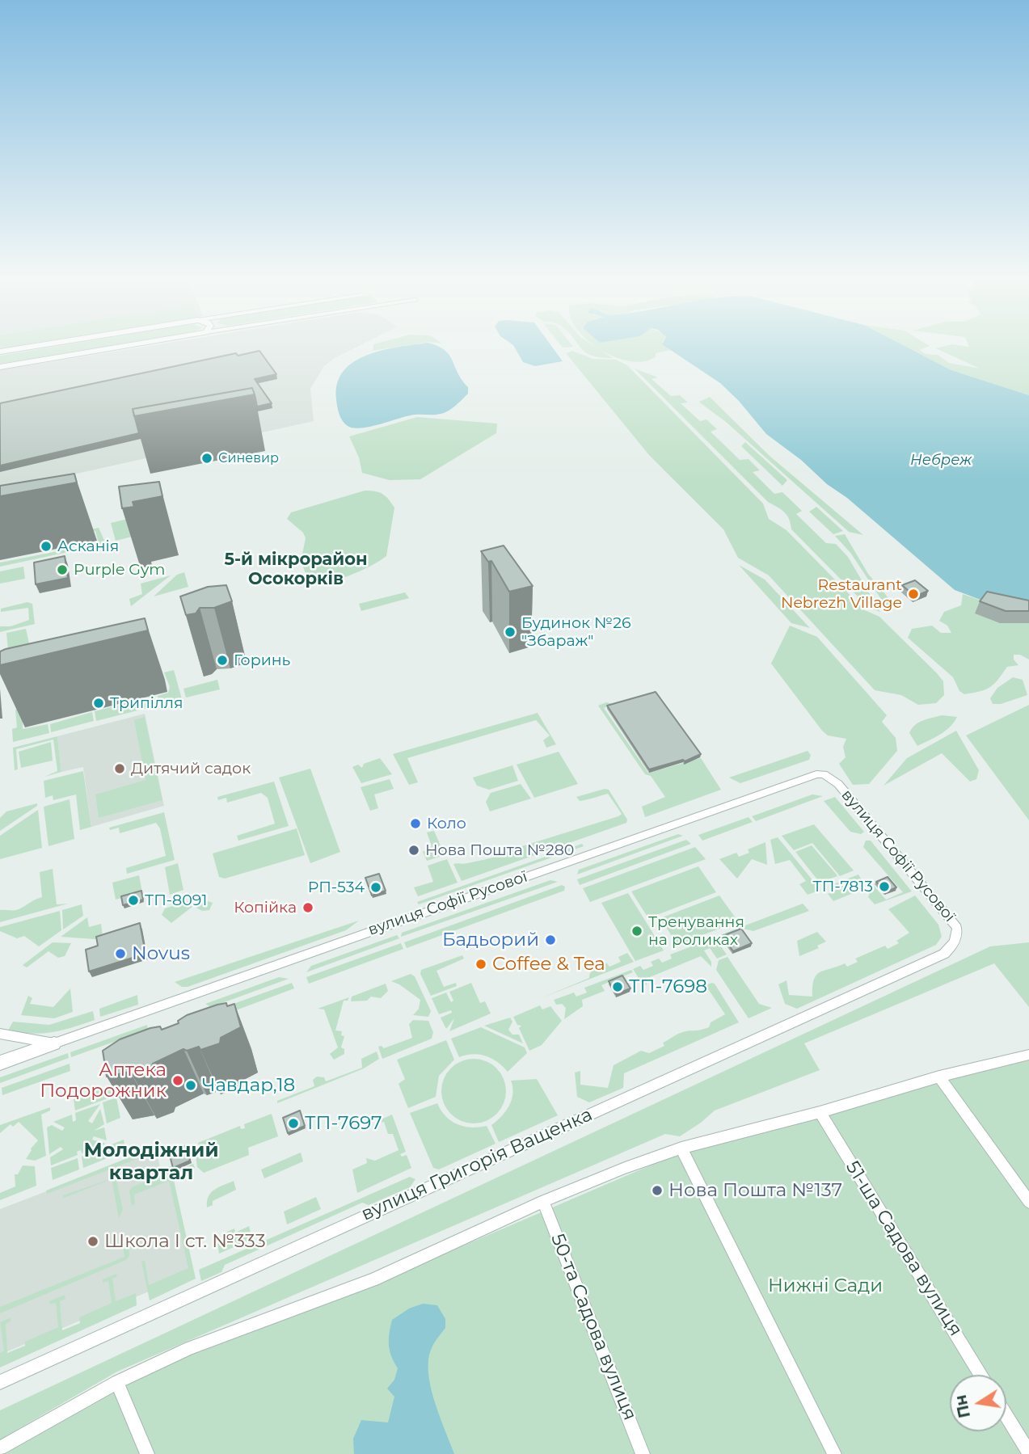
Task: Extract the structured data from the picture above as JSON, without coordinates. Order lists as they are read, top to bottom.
{
  "streets": {
    "street": [
      "вулиця Софії Русової",
      "вулиця Григорія Ващенка",
      "51-ша Садова вулиця",
      "50-та Садова вулиця"
    ]
  },
  "crossings": [
    ["вулиця Софії Русової", "вулиця Григорія Ващенка"]
  ],
  "districts": ["5-й мікрорайон Осокорків", "Молодіжний квартал"],
  "water": ["Небреж"],
  "parks": ["Нижні Сади"],
  "places": [
    "Синевир",
    "Асканія",
    "Purple Gym",
    "Restaurant Nebrezh Village",
    "Будинок №26 \"Збараж\"",
    "Горинь",
    "Трипілля",
    "Дитячий садок",
    "Коло",
    "Нова Пошта №280",
    "ТП-7813",
    "РП-534",
    "ТП-8091",
    "Копійка",
    "Тренування на роликах",
    "Бадьорий",
    "Novus",
    "Coffee & Tea",
    "ТП-7698",
    "Аптека Подорожник",
    "Чавдар,18",
    "ТП-7697",
    "Нова Пошта №137",
    "Школа І ст. №333"
  ],
  "north": "left"
}
